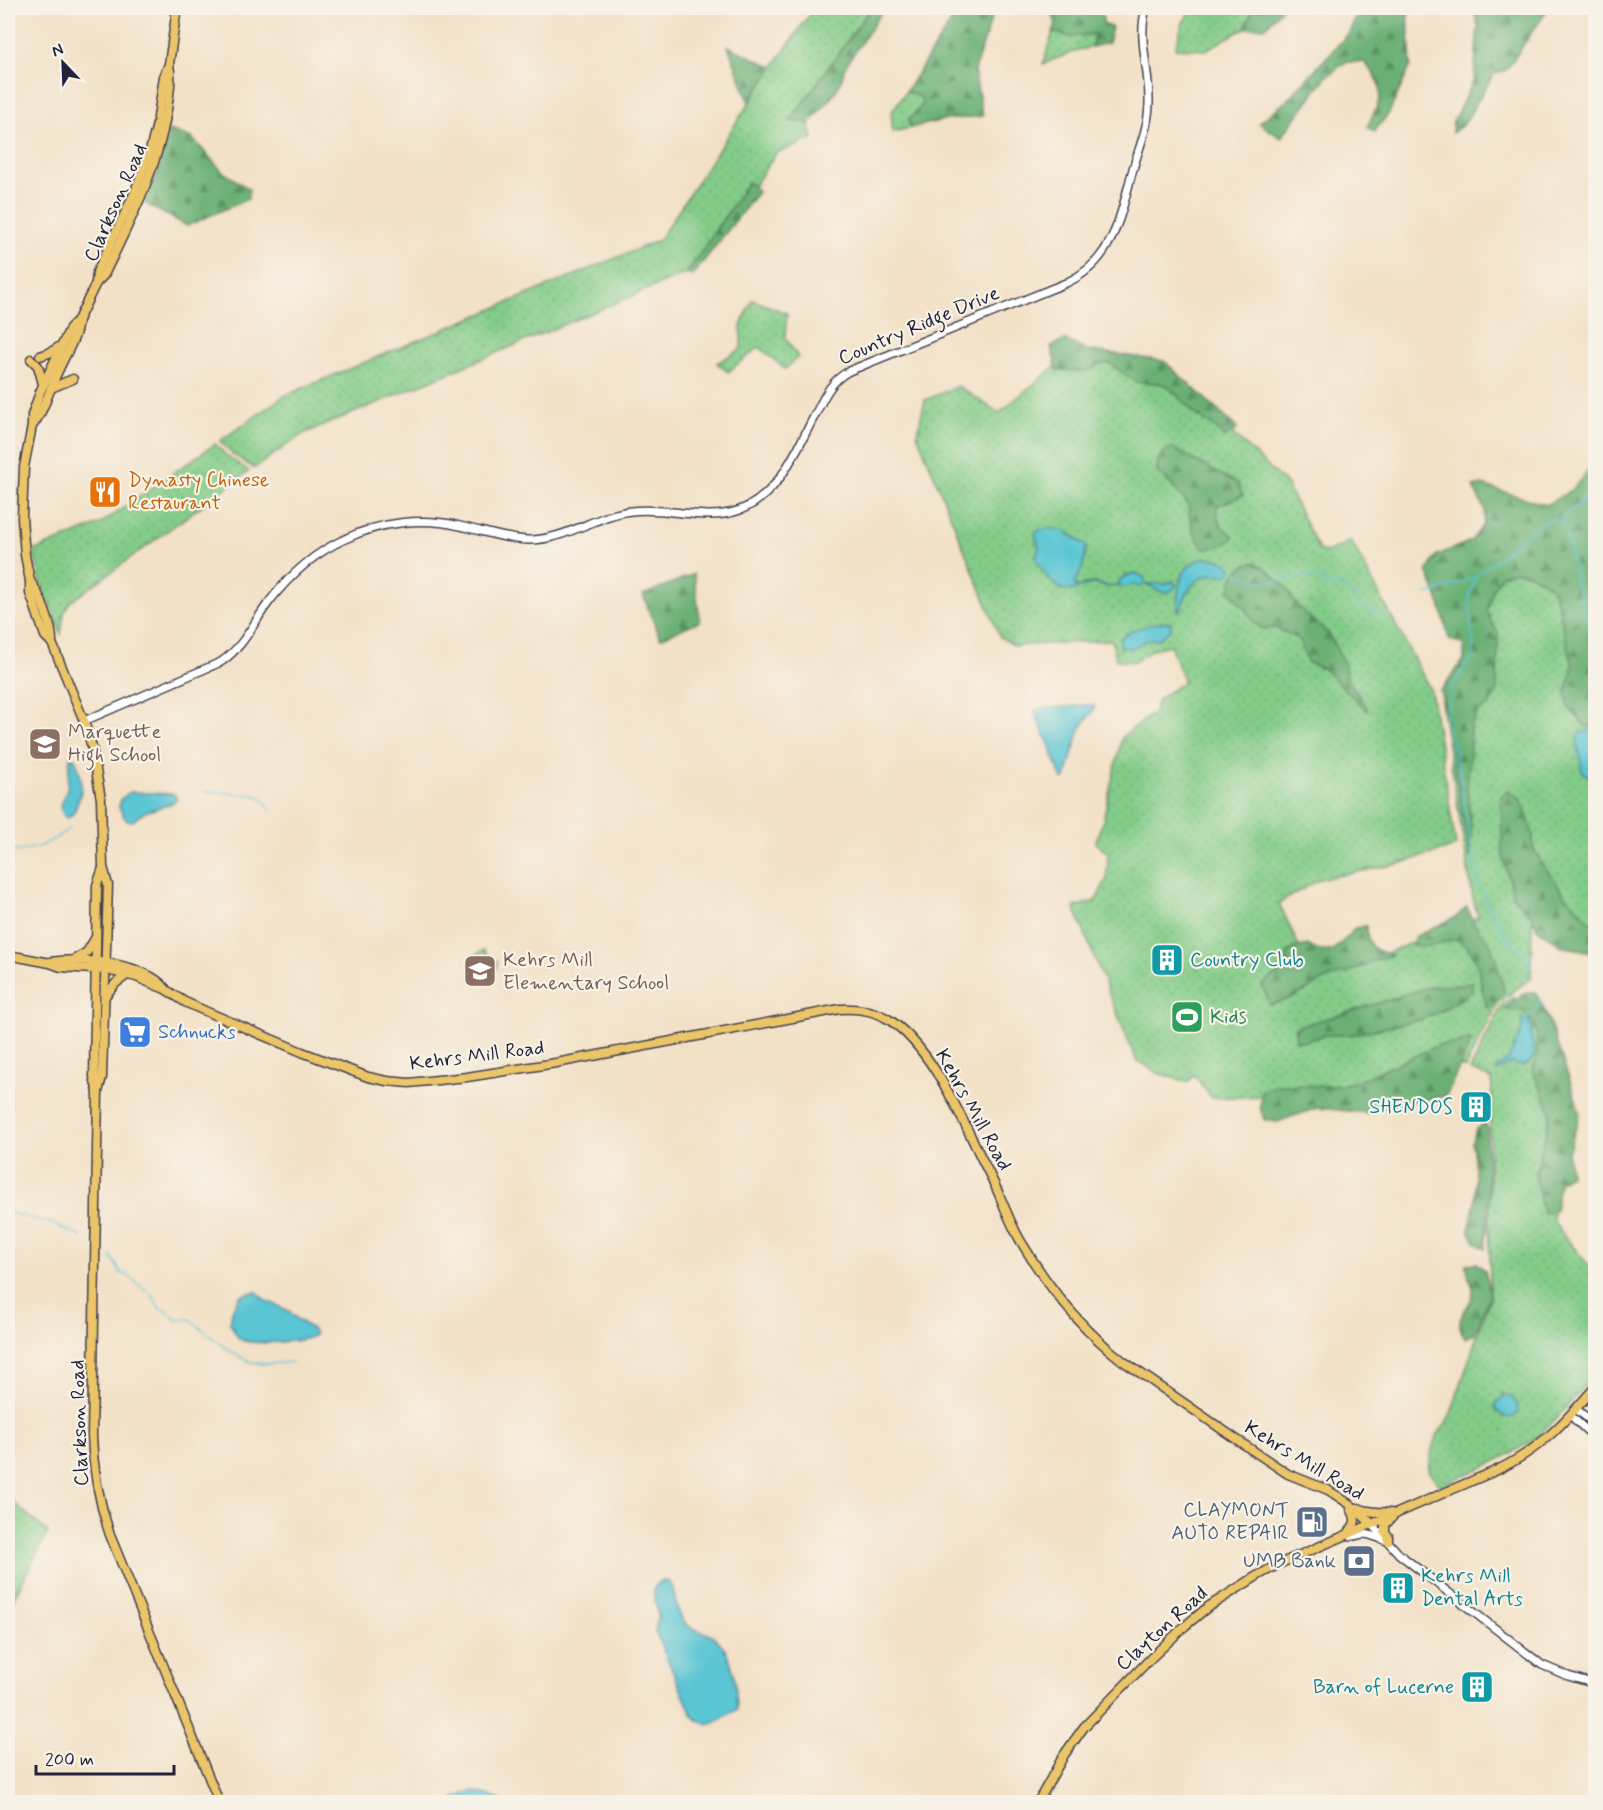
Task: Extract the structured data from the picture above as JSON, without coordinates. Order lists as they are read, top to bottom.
{
  "streets": {
    "main road": ["Clarkson Road", "Kehrs Mill Road", "Clayton Road"],
    "street": ["Country Ridge Drive"]
  },
  "crossings": [
    ["Clarkson Road", "Country Ridge Drive"],
    ["Clarkson Road", "Kehrs Mill Road"],
    ["Kehrs Mill Road", "Clayton Road"]
  ],
  "places": {
    "restaurant": ["Dynasty Chinese Restaurant"],
    "school or university": ["Marquette High School", "Kehrs Mill Elementary School"],
    "building": [
      "Country Club",
      "SHENDOS",
      "Kehrs Mill Dental Arts",
      "Barn of Lucerne"
    ],
    "sports": ["Kids"],
    "supermarket": ["Schnucks"],
    "fuel station": ["CLAYMONT AUTO REPAIR"],
    "bank": ["UMB Bank"]
  },
  "scale_bar": "200 m",
  "north": "top left"
}
